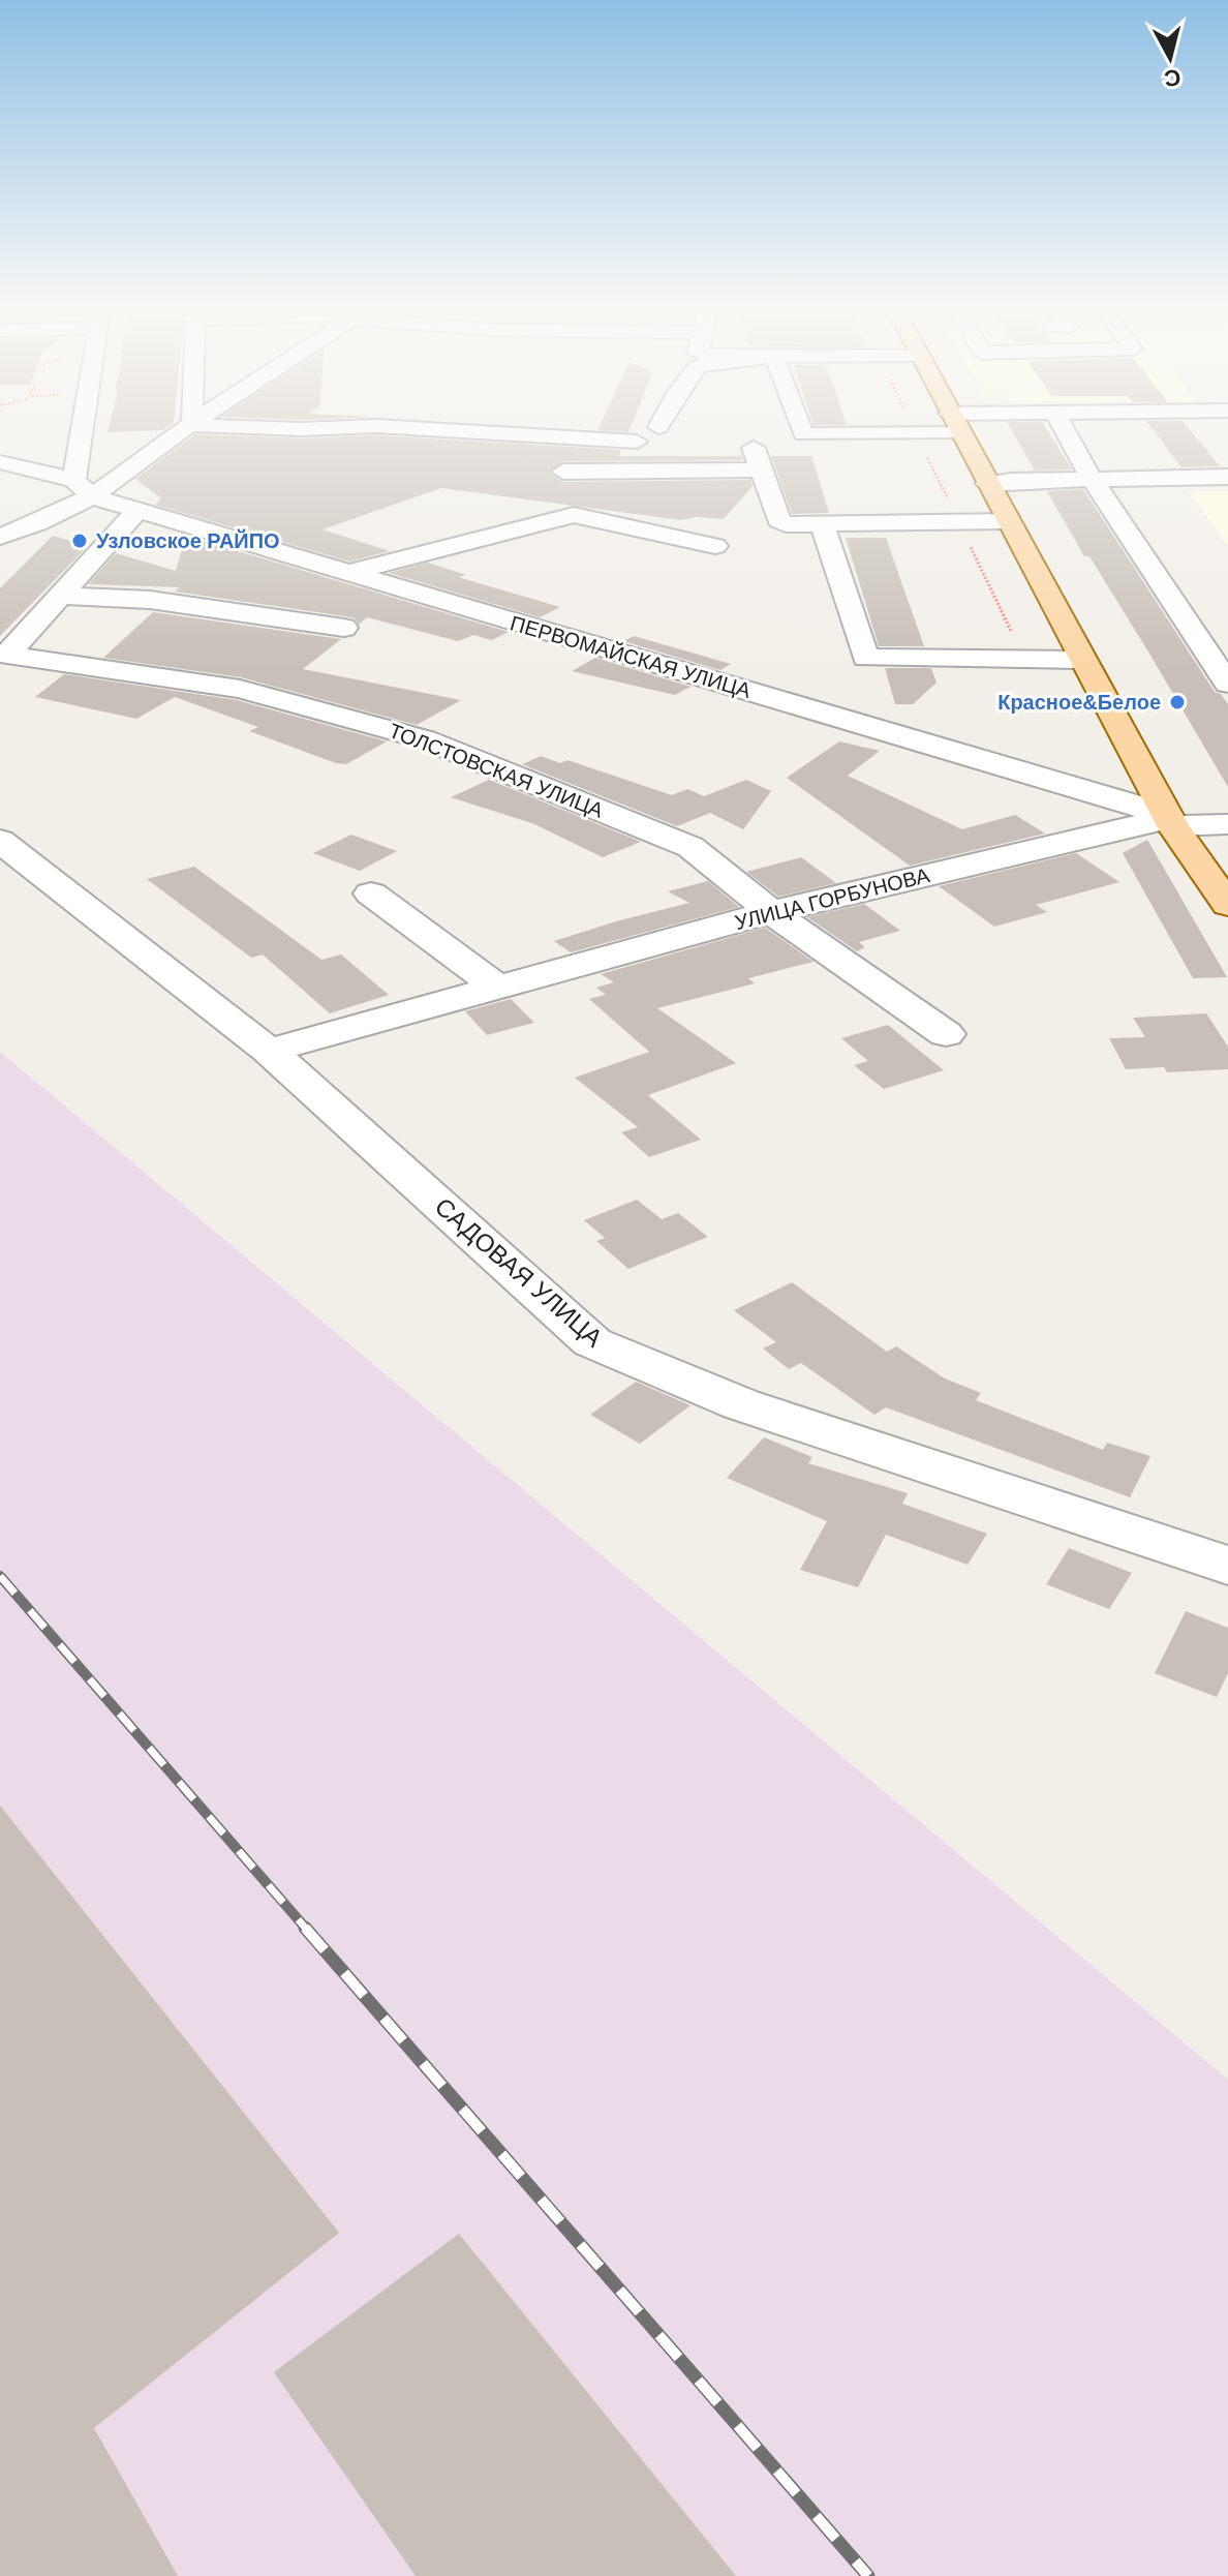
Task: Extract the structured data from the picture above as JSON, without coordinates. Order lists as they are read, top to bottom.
{
  "streets": {
    "street": [
      "ПЕРВОМАЙСКАЯ УЛИЦА",
      "ТОЛСТОВСКАЯ УЛИЦА",
      "УЛИЦА ГОРБУНОВА",
      "САДОВАЯ УЛИЦА"
    ]
  },
  "crossings": [
    ["ПЕРВОМАЙСКАЯ УЛИЦА", "УЛИЦА ГОРБУНОВА"],
    ["ТОЛСТОВСКАЯ УЛИЦА", "УЛИЦА ГОРБУНОВА"],
    ["УЛИЦА ГОРБУНОВА", "САДОВАЯ УЛИЦА"]
  ],
  "places": ["Узловское РАЙПО", "Красное&Белое"],
  "north": "bottom"
}
